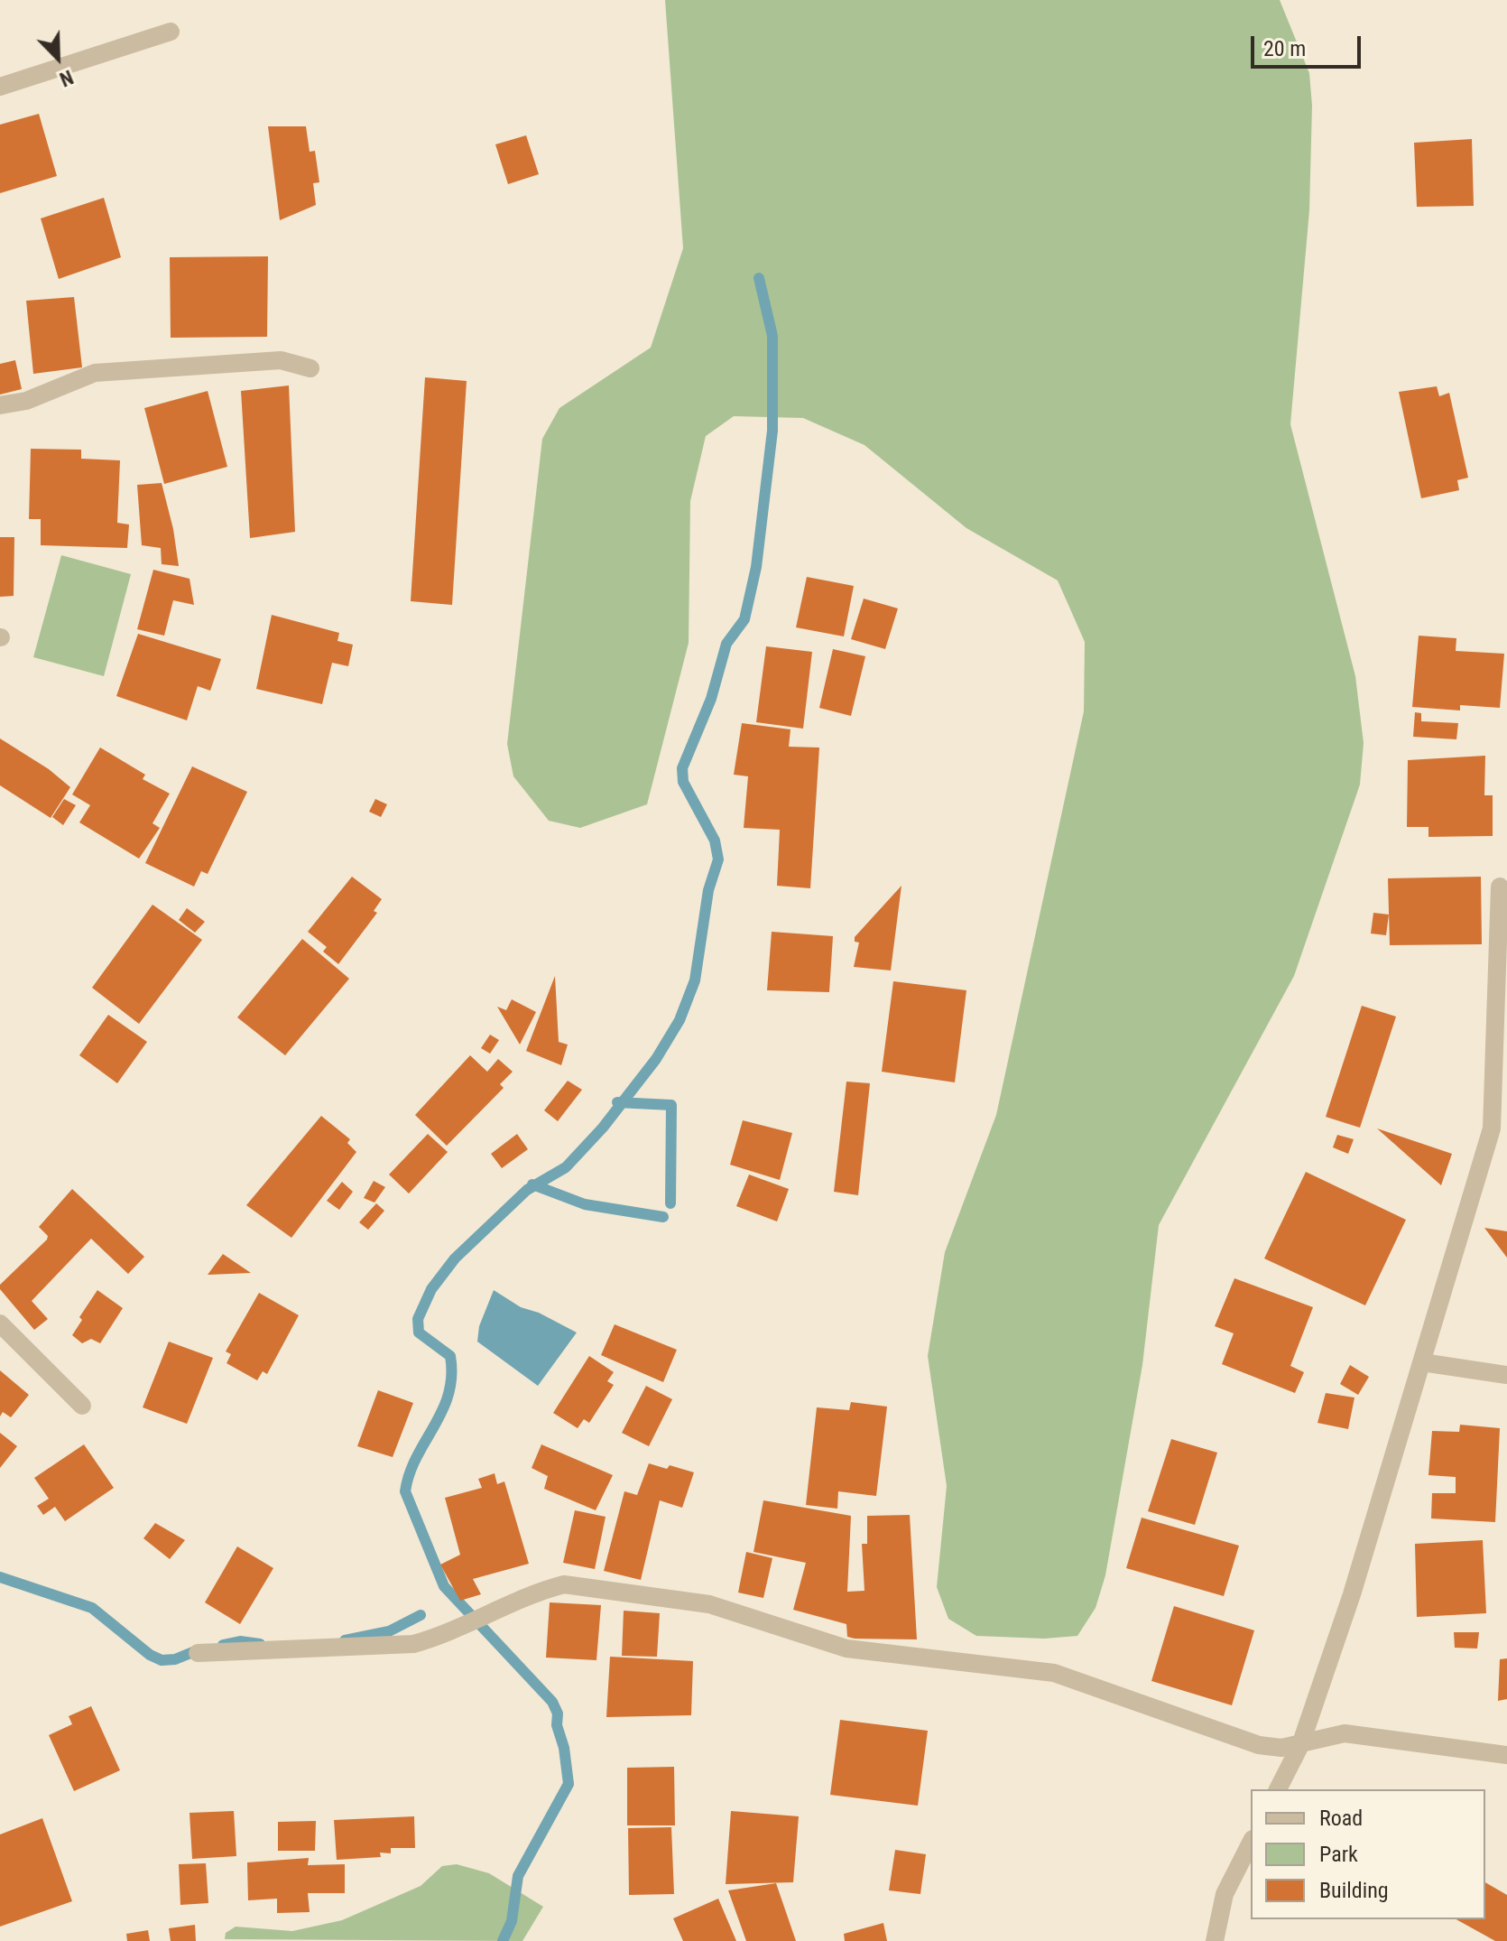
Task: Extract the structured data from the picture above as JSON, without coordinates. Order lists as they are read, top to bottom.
{
  "legend": ["Road", "Park", "Building"],
  "scale_bar": "20 m",
  "north": "bottom right"
}
